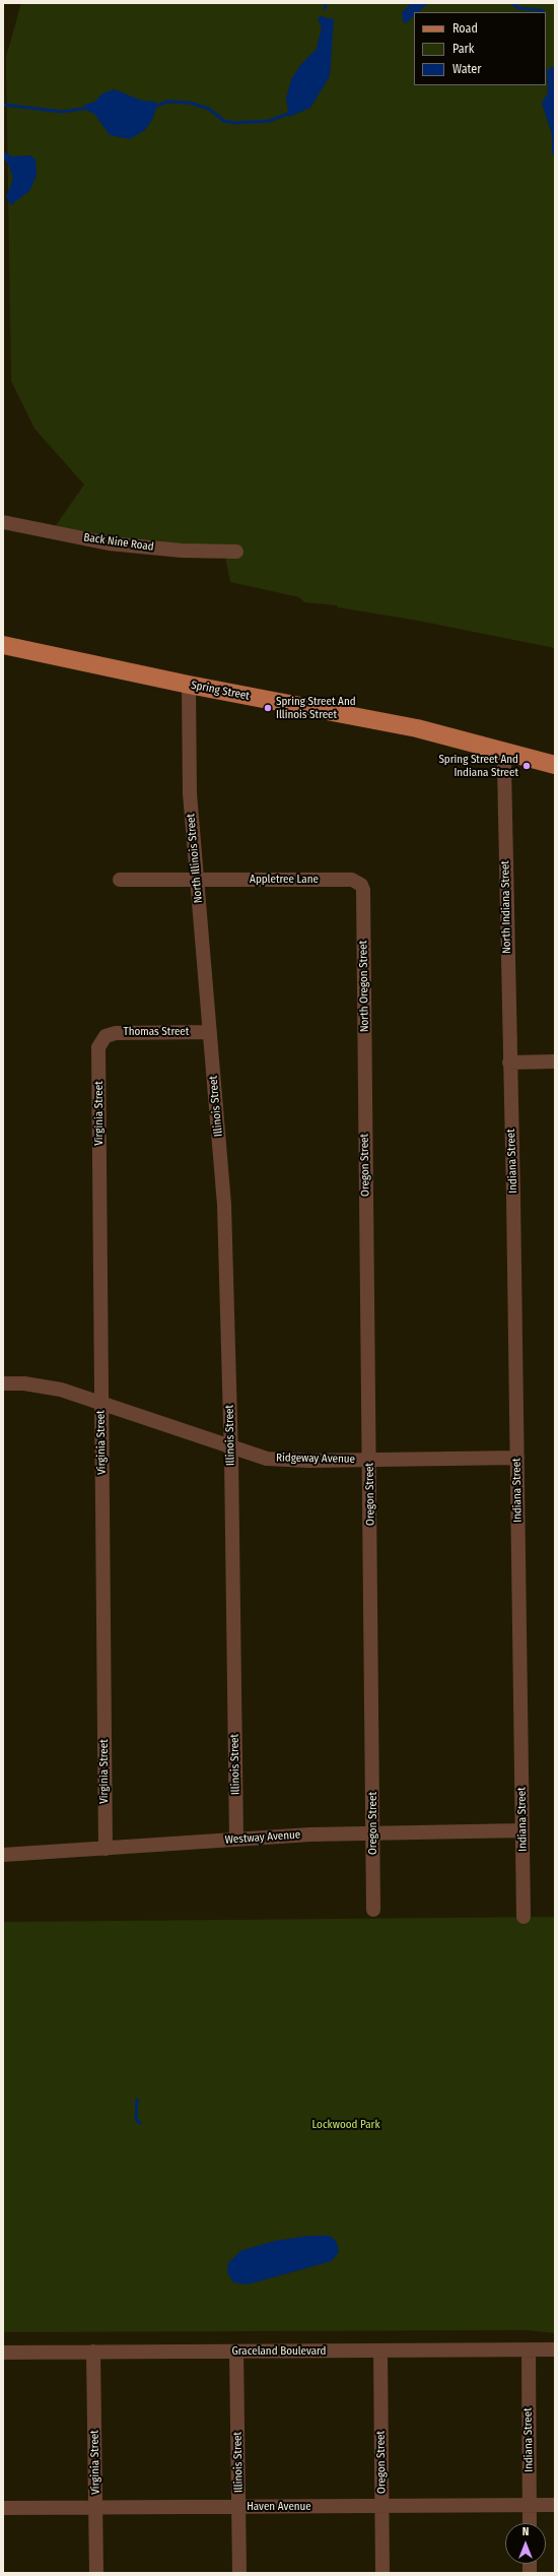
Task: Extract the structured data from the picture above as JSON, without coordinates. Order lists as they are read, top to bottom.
{
  "streets": {
    "main road": ["Spring Street"],
    "street": [
      "Back Nine Road",
      "North Illinois Street",
      "Appletree Lane",
      "North Indiana Street",
      "North Oregon Street",
      "Thomas Street",
      "Illinois Street",
      "Virginia Street",
      "Indiana Street",
      "Oregon Street",
      "Ridgeway Avenue",
      "Westway Avenue",
      "Graceland Boulevard",
      "Haven Avenue"
    ]
  },
  "crossings": [
    ["Spring Street", "North Illinois Street"],
    ["Spring Street", "North Indiana Street"],
    ["North Illinois Street", "Appletree Lane"],
    ["North Illinois Street", "Thomas Street"],
    ["North Illinois Street", "Illinois Street"],
    ["Appletree Lane", "North Oregon Street"],
    ["North Indiana Street", "Indiana Street"],
    ["North Oregon Street", "Oregon Street"],
    ["Thomas Street", "Illinois Street"],
    ["Thomas Street", "Virginia Street"],
    ["Illinois Street", "Ridgeway Avenue"],
    ["Illinois Street", "Westway Avenue"],
    ["Illinois Street", "Graceland Boulevard"],
    ["Illinois Street", "Haven Avenue"],
    ["Virginia Street", "Ridgeway Avenue"],
    ["Virginia Street", "Westway Avenue"],
    ["Virginia Street", "Graceland Boulevard"],
    ["Virginia Street", "Haven Avenue"],
    ["Indiana Street", "Ridgeway Avenue"],
    ["Indiana Street", "Westway Avenue"],
    ["Indiana Street", "Graceland Boulevard"],
    ["Indiana Street", "Haven Avenue"],
    ["Oregon Street", "Ridgeway Avenue"],
    ["Oregon Street", "Westway Avenue"],
    ["Oregon Street", "Graceland Boulevard"],
    ["Oregon Street", "Haven Avenue"]
  ],
  "parks": ["Lockwood Park"],
  "places": ["Spring Street And Illinois Street", "Spring Street And Indiana Street"],
  "legend": ["Road", "Park", "Water"],
  "north": "top"
}
